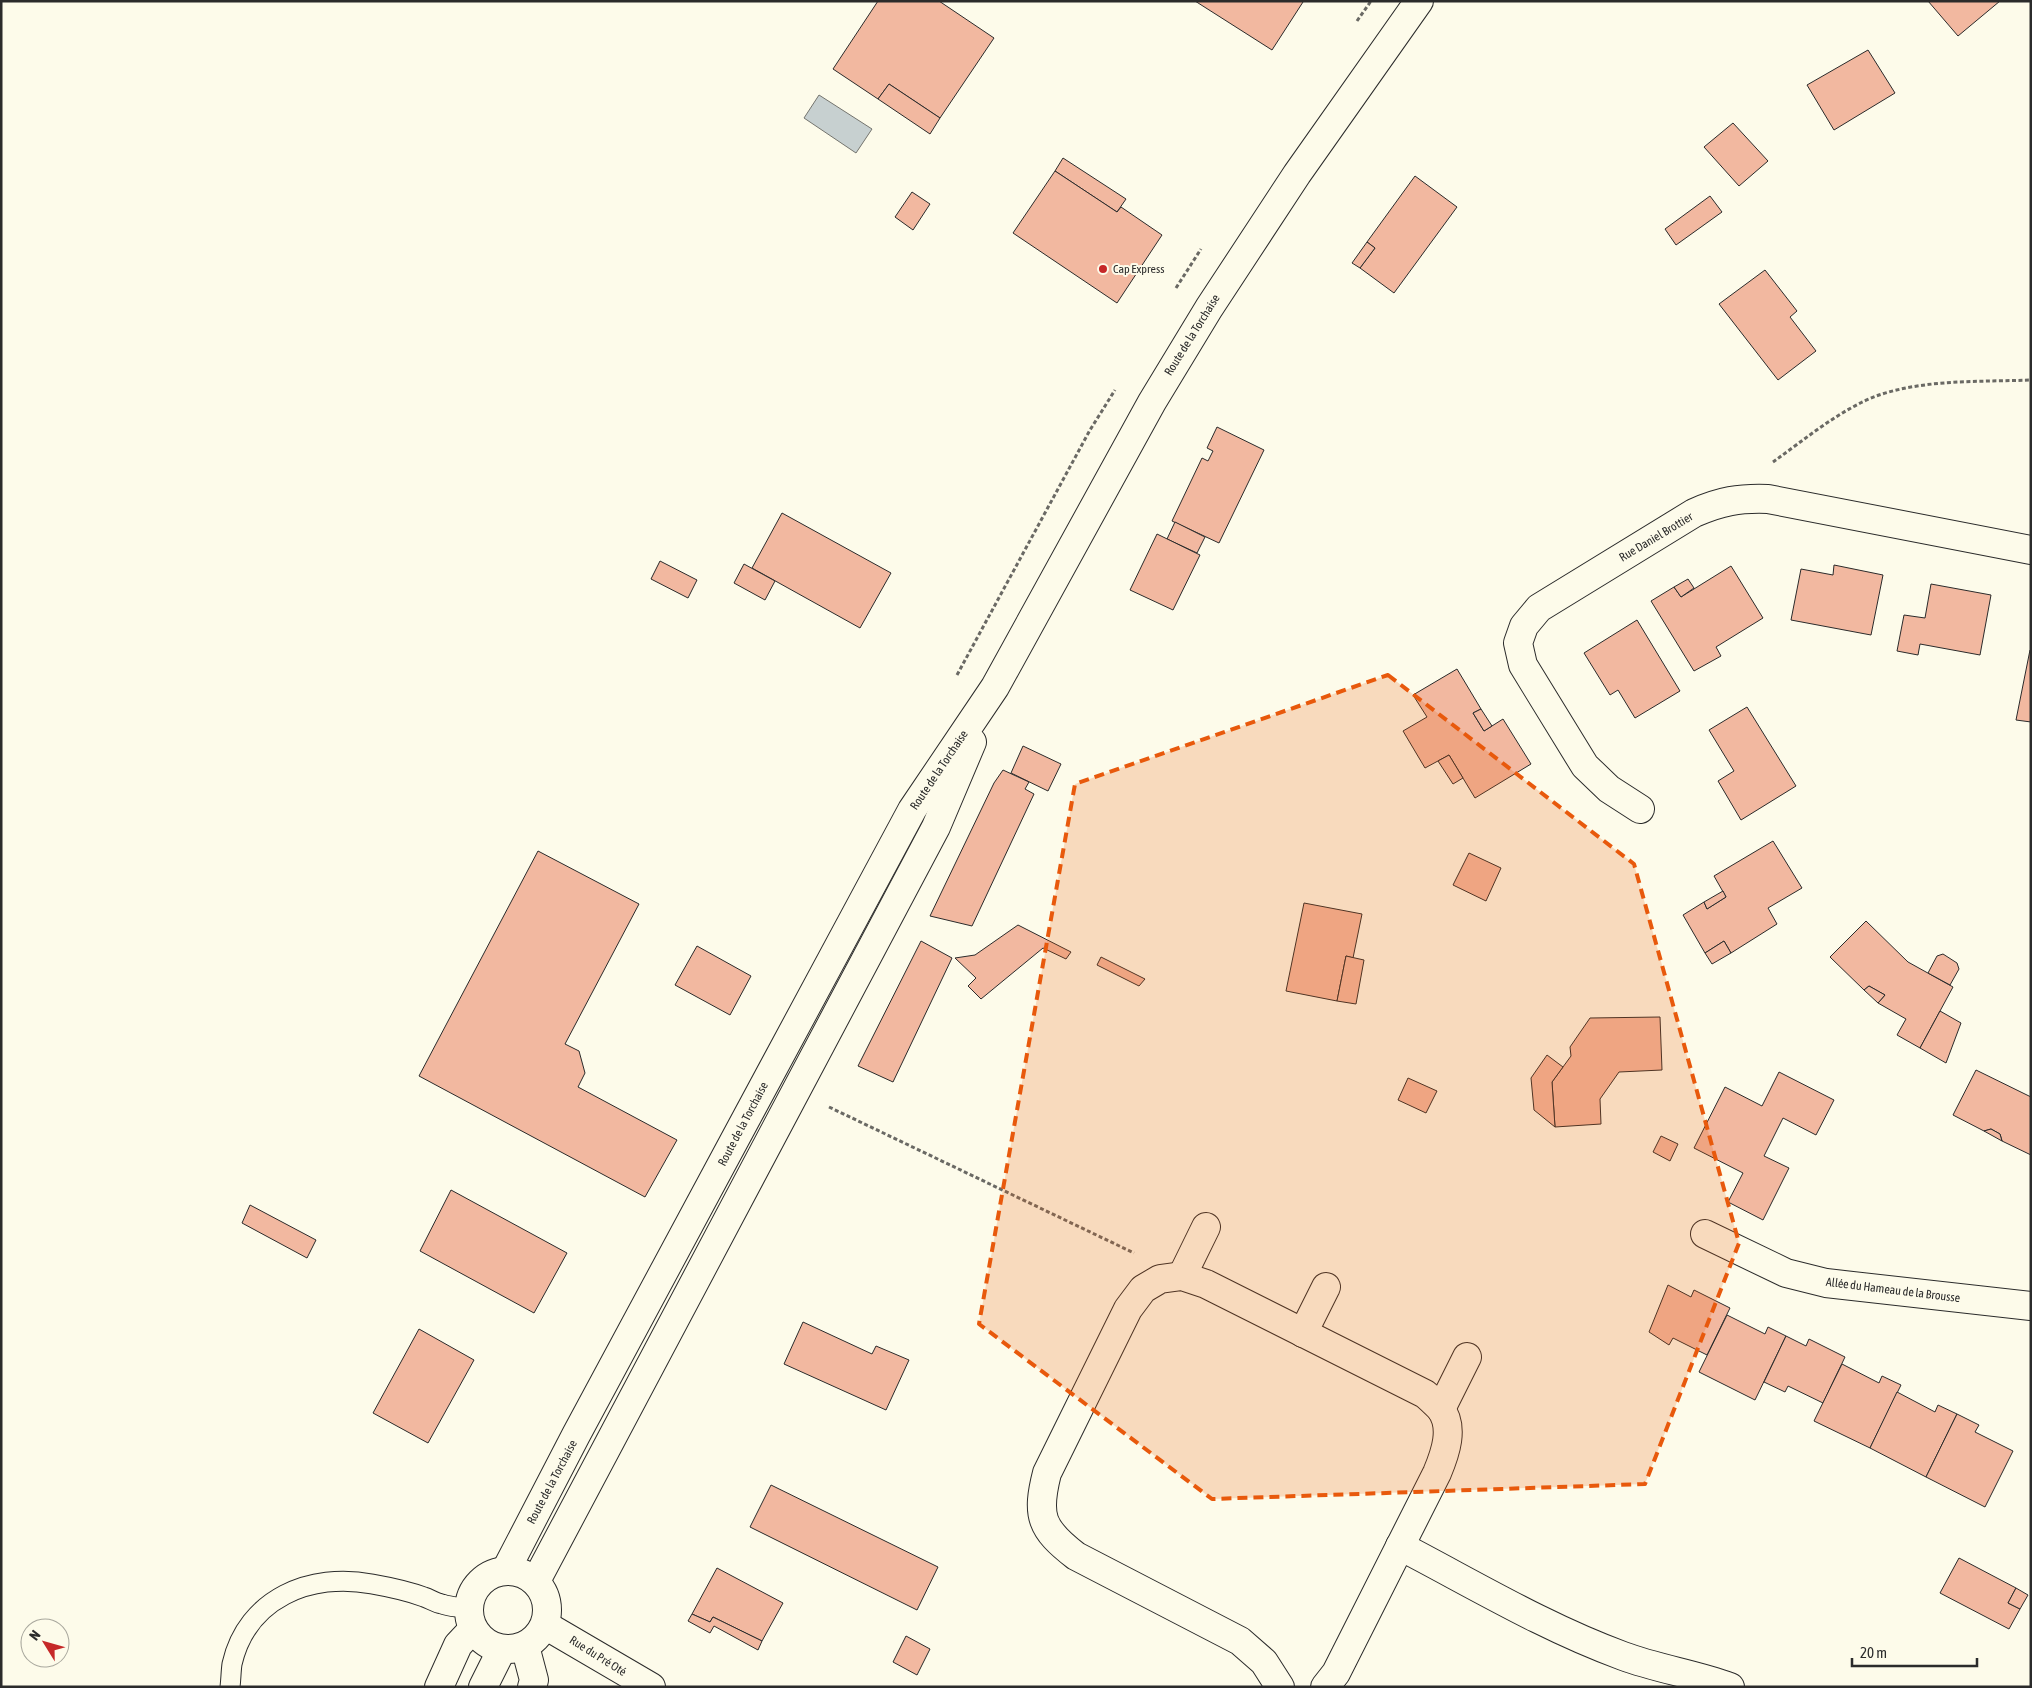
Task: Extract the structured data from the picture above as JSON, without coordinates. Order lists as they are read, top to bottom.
{
  "streets": {
    "main road": [
      "Route de la Torchaise",
      "Rue Daniel Brottier",
      "Allée du Hameau de la Brousse",
      "Rue du Pré Oté"
    ]
  },
  "crossings": [
    ["Route de la Torchaise", "Rue du Pré Oté"]
  ],
  "places": ["Cap Express"],
  "scale_bar": "20 m",
  "north": "top left"
}
